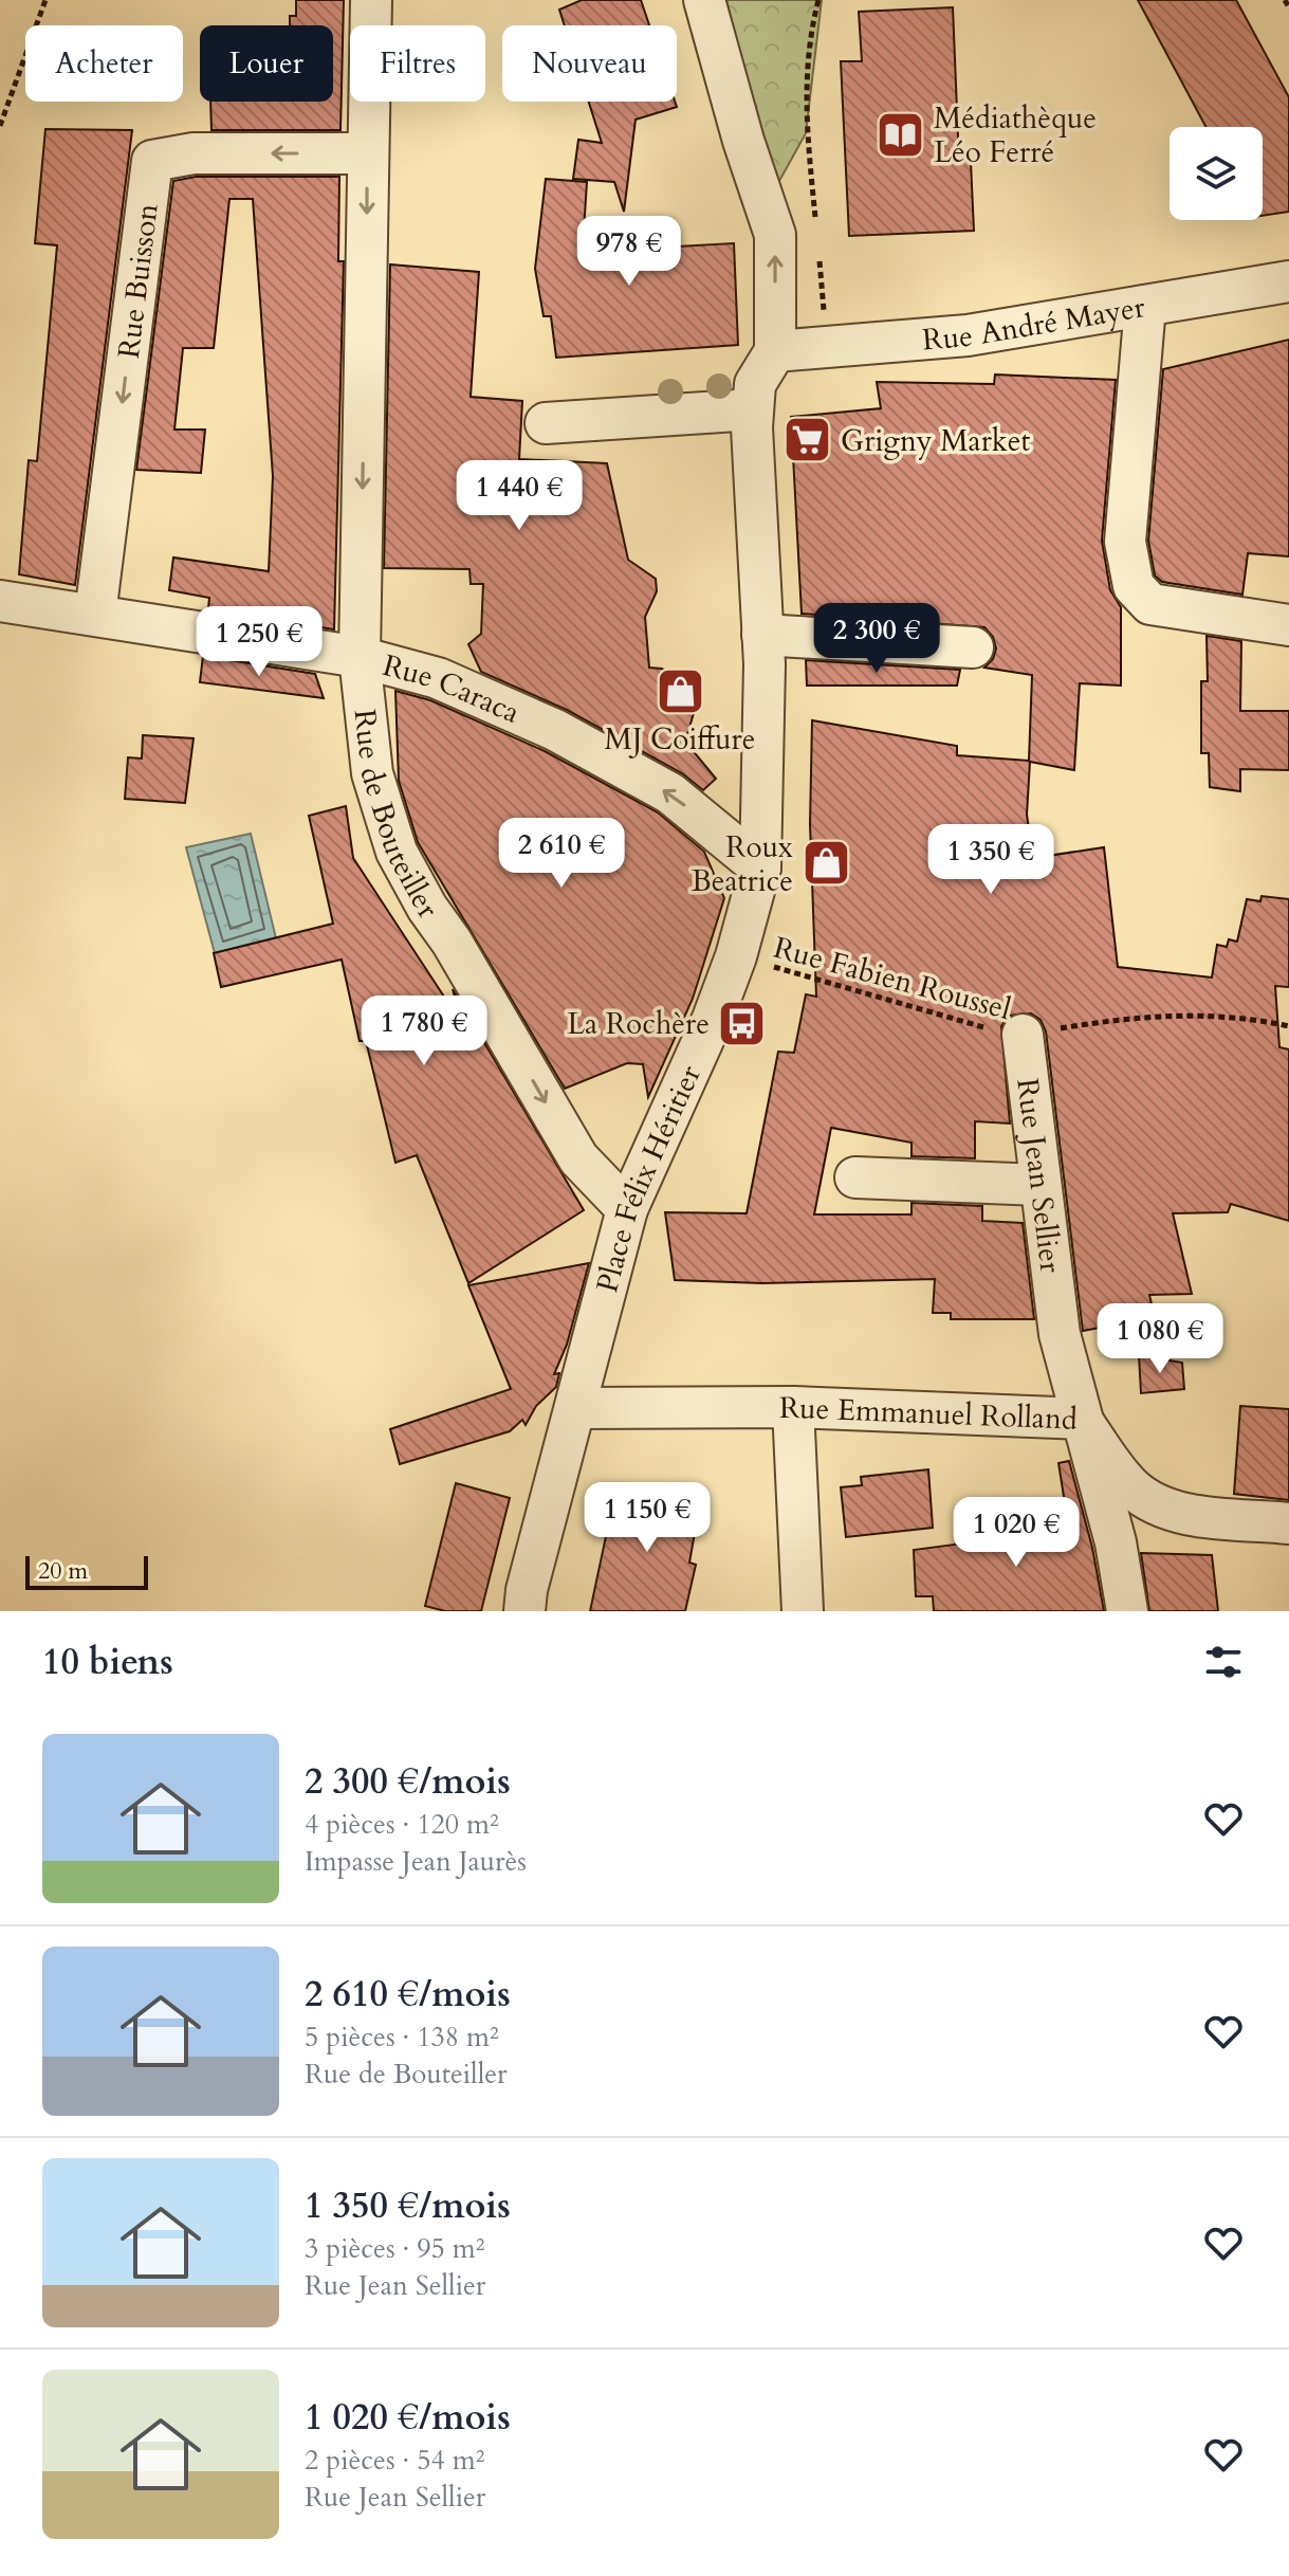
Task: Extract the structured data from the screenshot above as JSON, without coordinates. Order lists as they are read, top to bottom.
{
  "streets": {
    "street": [
      "Rue Buisson",
      "Rue André Mayer",
      "Rue Caraca",
      "Rue de Bouteiller",
      "Rue Jean Sellier",
      "Place Félix Héritier",
      "Rue Emmanuel Rolland"
    ],
    "path": ["Rue Fabien Roussel"]
  },
  "crossings": [
    ["Rue Buisson", "Rue Caraca"],
    ["Rue Buisson", "Rue de Bouteiller"],
    ["Rue André Mayer", "Place Félix Héritier"],
    ["Rue Caraca", "Rue de Bouteiller"],
    ["Rue Caraca", "Place Félix Héritier"],
    ["Rue de Bouteiller", "Place Félix Héritier"],
    ["Rue Fabien Roussel", "Rue Jean Sellier"],
    ["Rue Fabien Roussel", "Place Félix Héritier"],
    ["Rue Jean Sellier", "Rue Emmanuel Rolland"],
    ["Place Félix Héritier", "Rue Emmanuel Rolland"]
  ],
  "one_way": ["Rue de Bouteiller"],
  "places": {
    "library": ["Médiathèque Léo Ferré"],
    "supermarket": ["Grigny Market"],
    "shop": ["MJ Coiffure", "Roux Beatrice"],
    "bus stop": ["La Rochère"]
  },
  "scale_bar": "20 m",
  "page": {
    "chip": [
      "Acheter",
      "Louer",
      "Filtres",
      "Nouveau"
    ],
    "price": [
      "978 €",
      "1 440 €",
      "2 300 €",
      "1 250 €",
      "2 610 €",
      "1 350 €",
      "1 780 €",
      "1 080 €",
      "1 150 €",
      "1 020 €"
    ],
    "scale": "20 m",
    "heading": "10 biens",
    "list": [
      {
        "name": "2 300 €/mois",
        "note": "4 pièces · 120 m² · Impasse Jean Jaurès"
      },
      {
        "name": "2 610 €/mois",
        "note": "5 pièces · 138 m² · Rue de Bouteiller"
      },
      {
        "name": "1 350 €/mois",
        "note": "3 pièces · 95 m² · Rue Jean Sellier"
      },
      {
        "name": "1 020 €/mois",
        "note": "2 pièces · 54 m² · Rue Jean Sellier"
      }
    ]
  }
}
